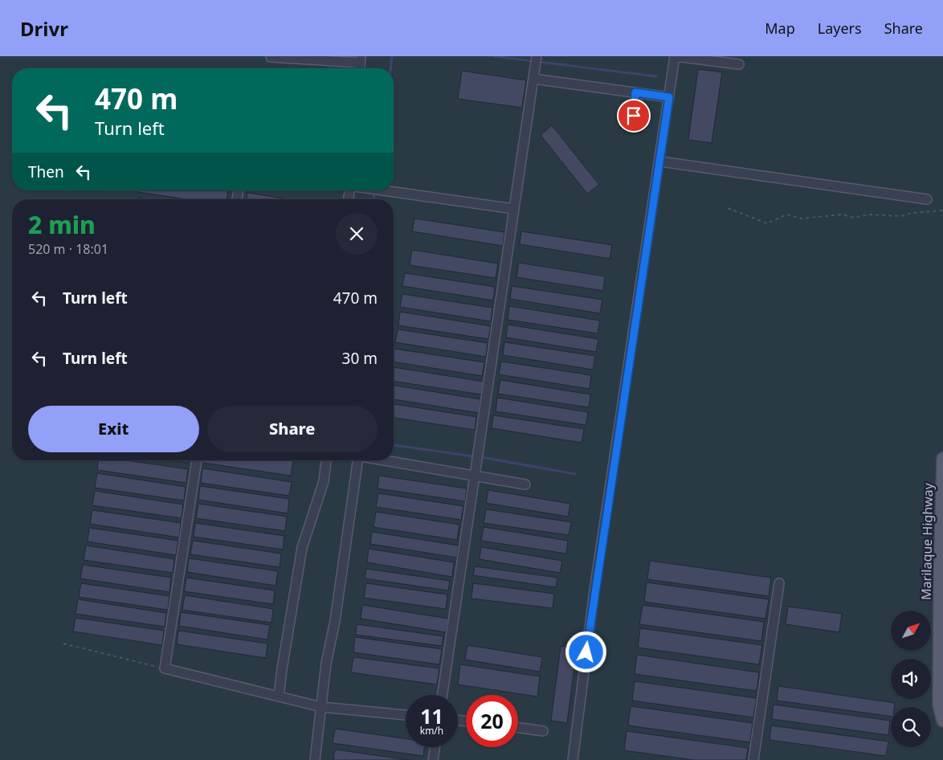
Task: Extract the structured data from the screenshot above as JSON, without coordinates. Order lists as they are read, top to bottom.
{
  "streets": {
    "main road": ["Marilaque Highway"]
  },
  "north": "top right",
  "page": {
    "header": "Drivr",
    "nav": ["Map", "Layers", "Share"],
    "turn": ["470 m", "Turn left"],
    "then": "Then",
    "heading": ["2 min", "520 m · 18:01"],
    "list": [
      {
        "name": "Turn left",
        "value": "470 m"
      },
      {
        "name": "Turn left",
        "value": "30 m"
      }
    ],
    "buttons": ["Exit", "Share"],
    "speed": "11 km/h",
    "limit": "20"
  }
}
